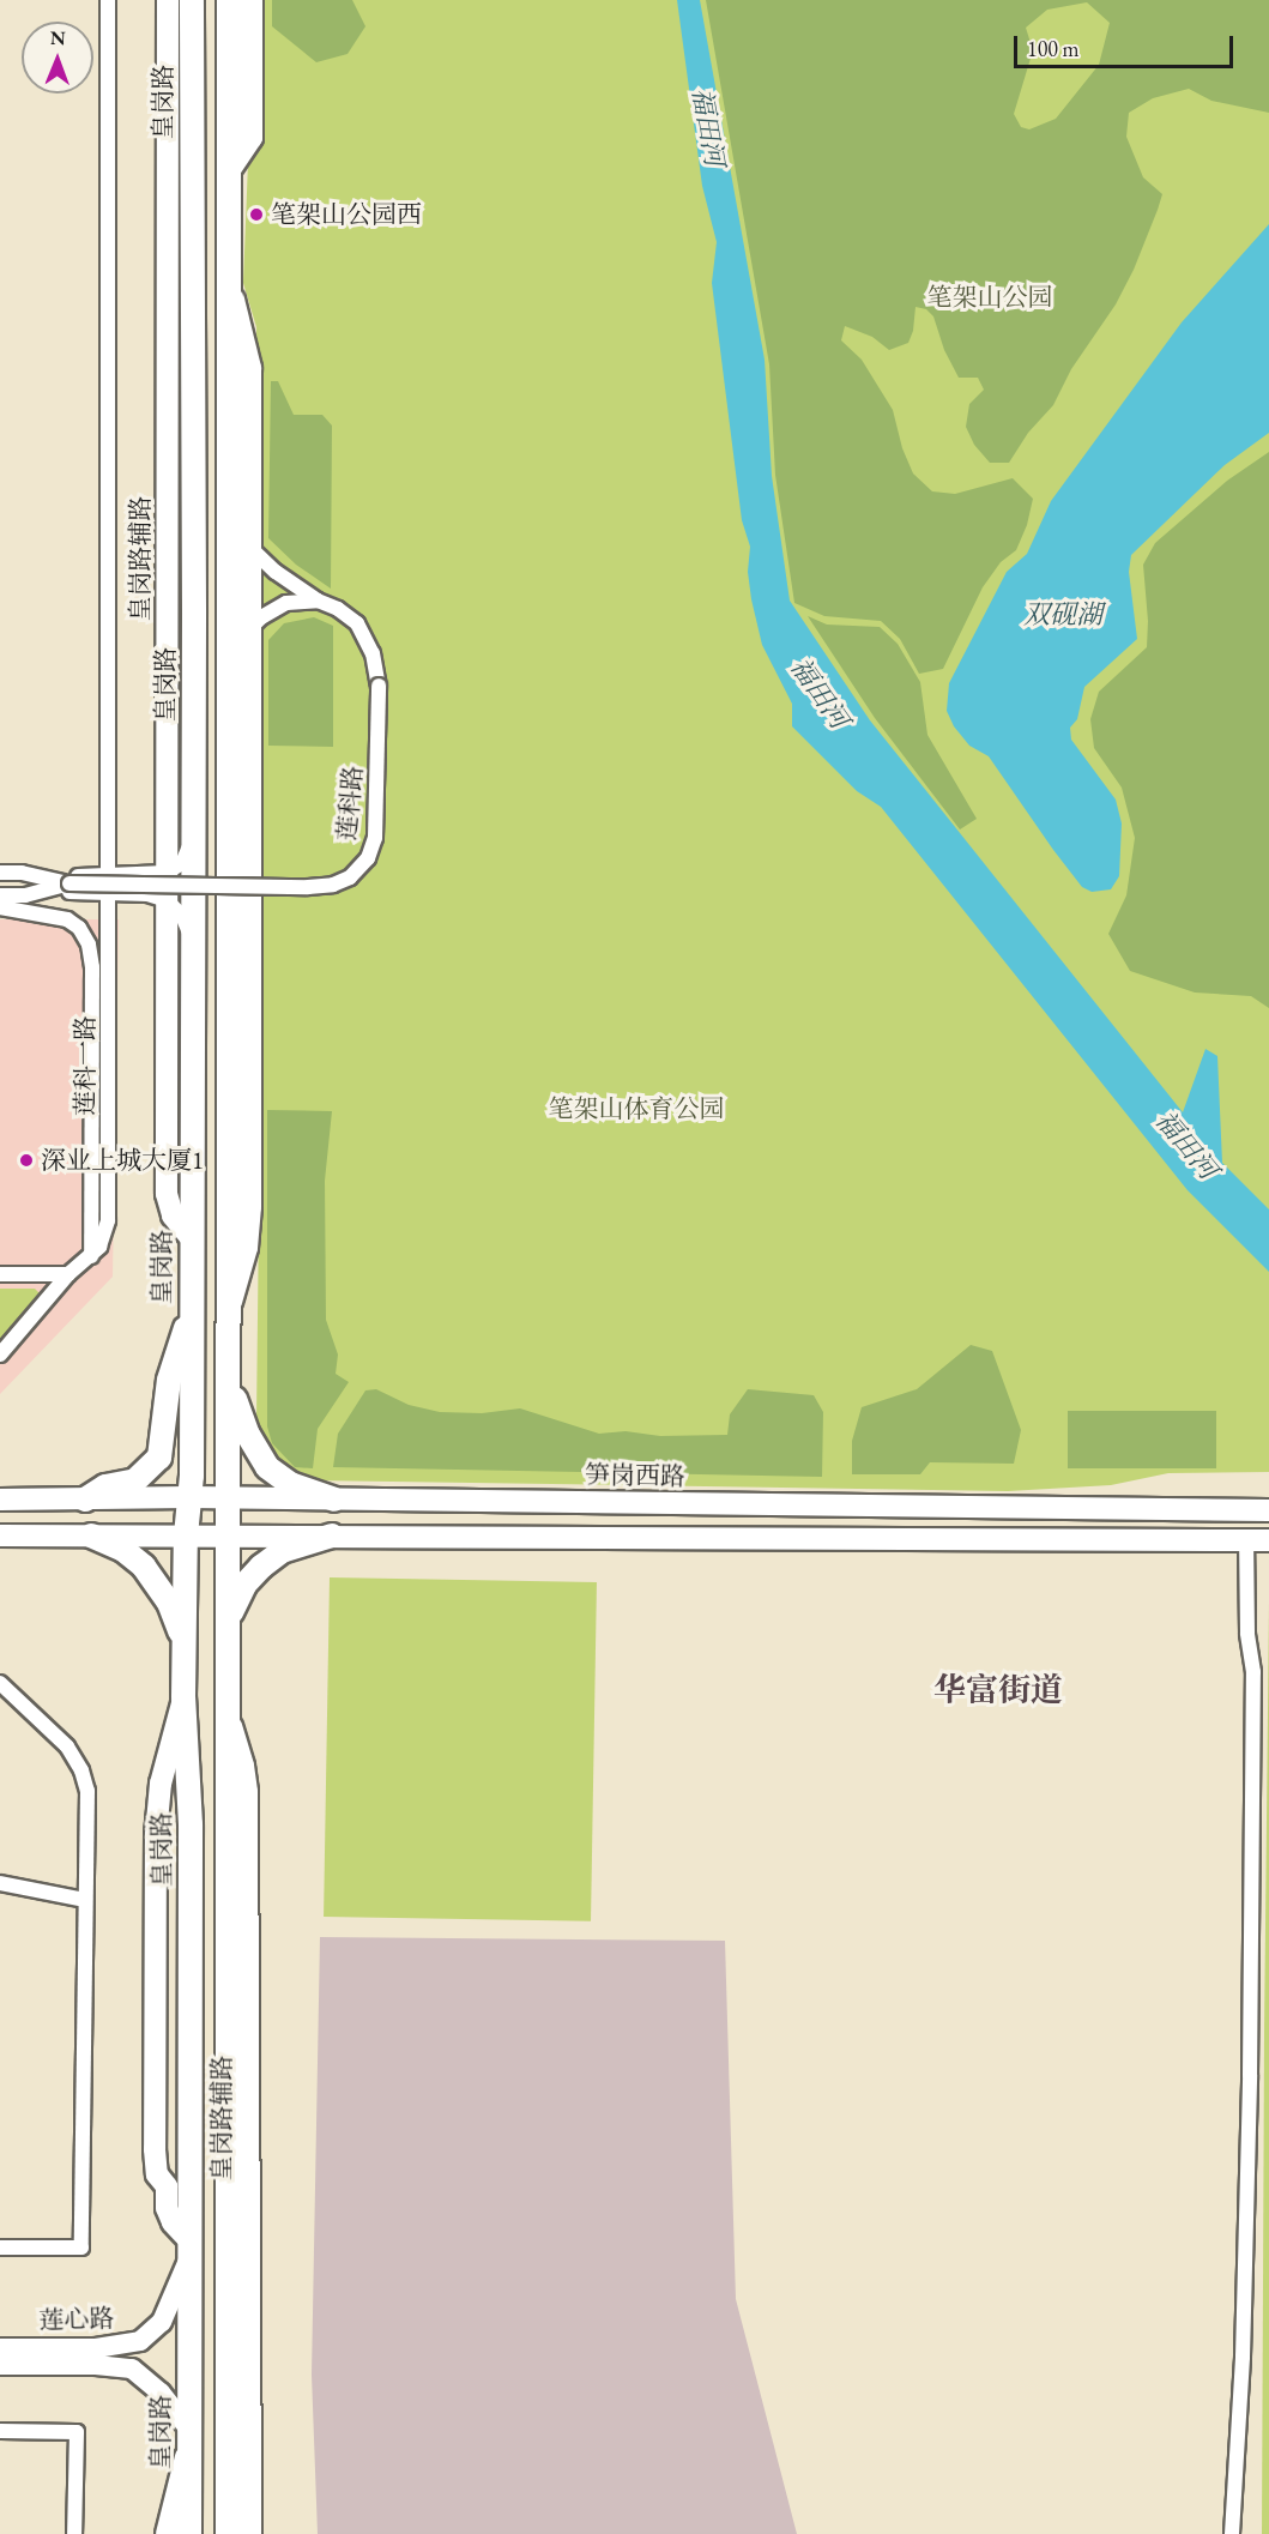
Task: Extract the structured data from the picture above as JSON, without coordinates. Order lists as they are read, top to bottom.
{
  "streets": {
    "highway": ["皇岗路"],
    "main road": ["皇岗路辅路", "笋岗西路", "莲心路"],
    "street": ["莲科路", "莲科一路"]
  },
  "crossings": [
    ["皇岗路", "皇岗路辅路"],
    ["皇岗路", "笋岗西路"],
    ["皇岗路", "莲心路"],
    ["皇岗路辅路", "莲科路"],
    ["莲科路", "莲科一路"]
  ],
  "districts": ["华富街道"],
  "water": ["福田河", "双砚湖"],
  "parks": ["笔架山公园", "笔架山体育公园"],
  "places": ["笔架山公园西", "深业上城大厦1"],
  "scale_bar": "100 m",
  "north": "top"
}
